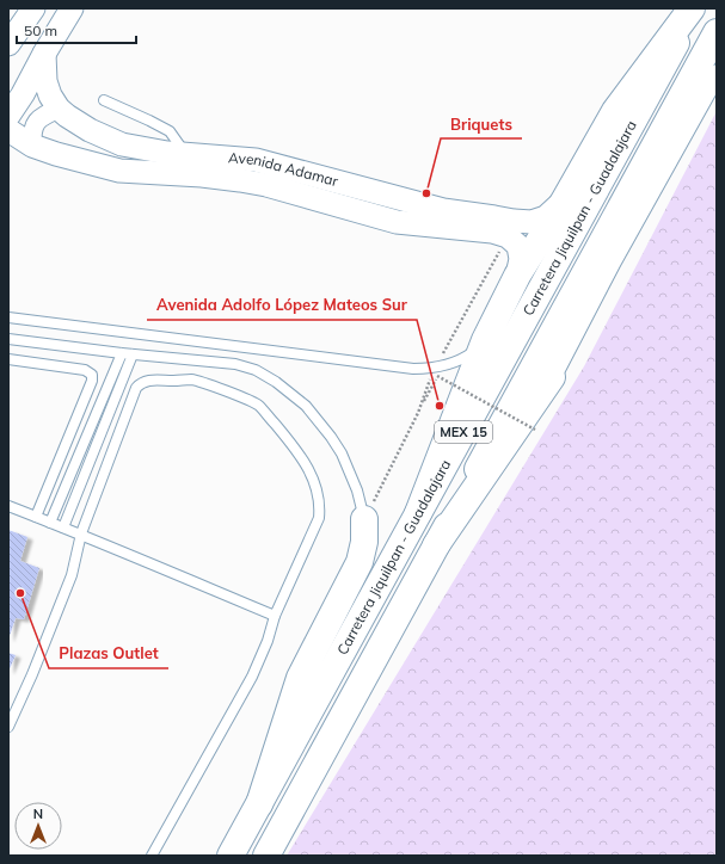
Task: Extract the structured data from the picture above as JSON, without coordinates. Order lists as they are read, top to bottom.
{
  "streets": {
    "highway": ["Carretera Jiquilpan - Guadalajara", "MEX 15"],
    "street": ["Avenida Adamar"]
  },
  "places": ["Briquets", "Avenida Adolfo López Mateos Sur", "Plazas Outlet"],
  "scale_bar": "50 m",
  "north": "top"
}
